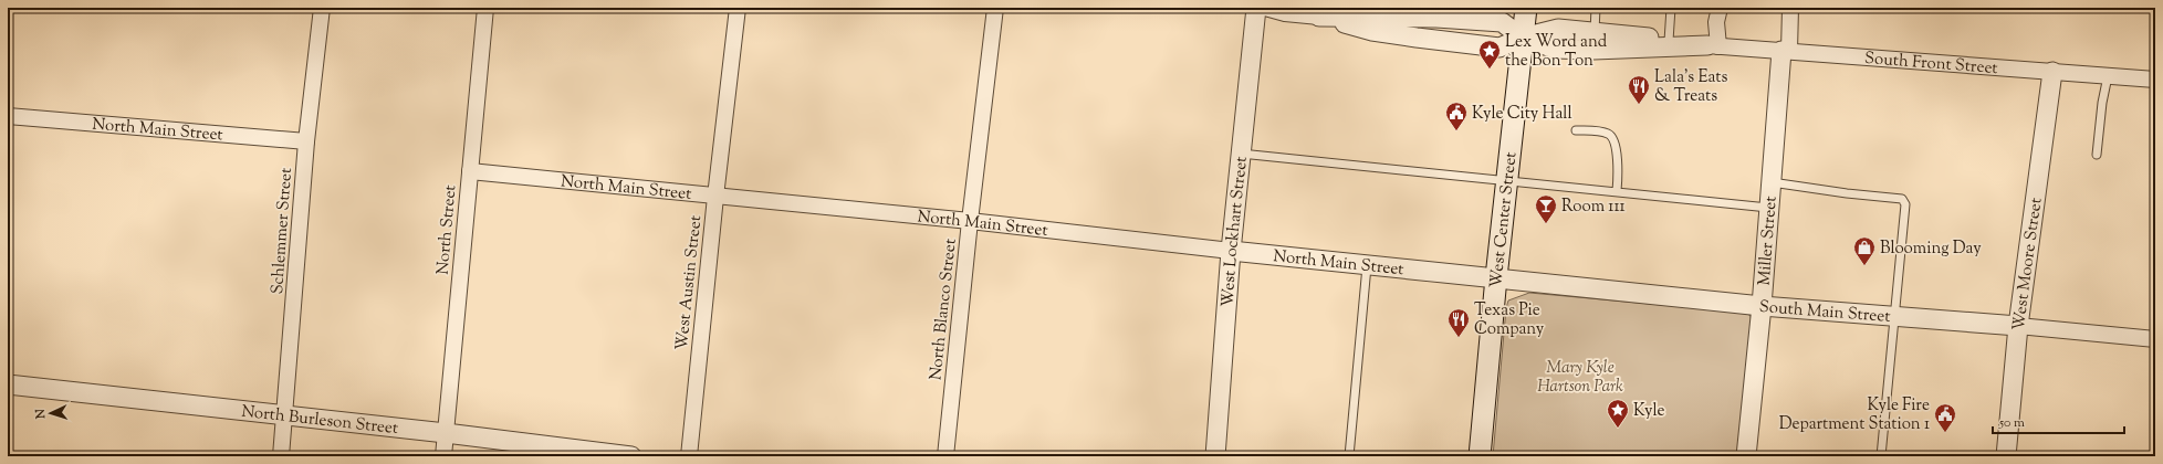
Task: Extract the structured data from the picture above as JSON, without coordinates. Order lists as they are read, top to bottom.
{
  "streets": {
    "main road": ["West Center Street"],
    "street": [
      "South Front Street",
      "North Main Street",
      "North Street",
      "Schlemmer Street",
      "West Lockhart Street",
      "Miller Street",
      "West Moore Street",
      "West Austin Street",
      "North Blanco Street",
      "South Main Street",
      "North Burleson Street"
    ]
  },
  "crossings": [
    ["South Front Street", "West Center Street"],
    ["South Front Street", "Miller Street"],
    ["South Front Street", "West Moore Street"],
    ["North Main Street", "West Center Street"],
    ["North Main Street", "North Street"],
    ["North Main Street", "Schlemmer Street"],
    ["North Main Street", "West Lockhart Street"],
    ["North Main Street", "West Austin Street"],
    ["North Main Street", "North Blanco Street"],
    ["North Main Street", "South Main Street"],
    ["West Center Street", "South Main Street"],
    ["North Street", "North Burleson Street"],
    ["Schlemmer Street", "North Burleson Street"],
    ["Miller Street", "South Main Street"],
    ["West Moore Street", "South Main Street"]
  ],
  "parks": ["Mary Kyle Hartson Park"],
  "places": {
    "place": ["Lex Word and the Bon Ton", "Kyle"],
    "restaurant": ["Lala's Eats & Treats", "Texas Pie Company"],
    "public building": ["Kyle City Hall", "Kyle Fire Department Station 1"],
    "bar": ["Room 111"],
    "shop": ["Blooming Day"]
  },
  "scale_bar": "50 m",
  "north": "left"
}
